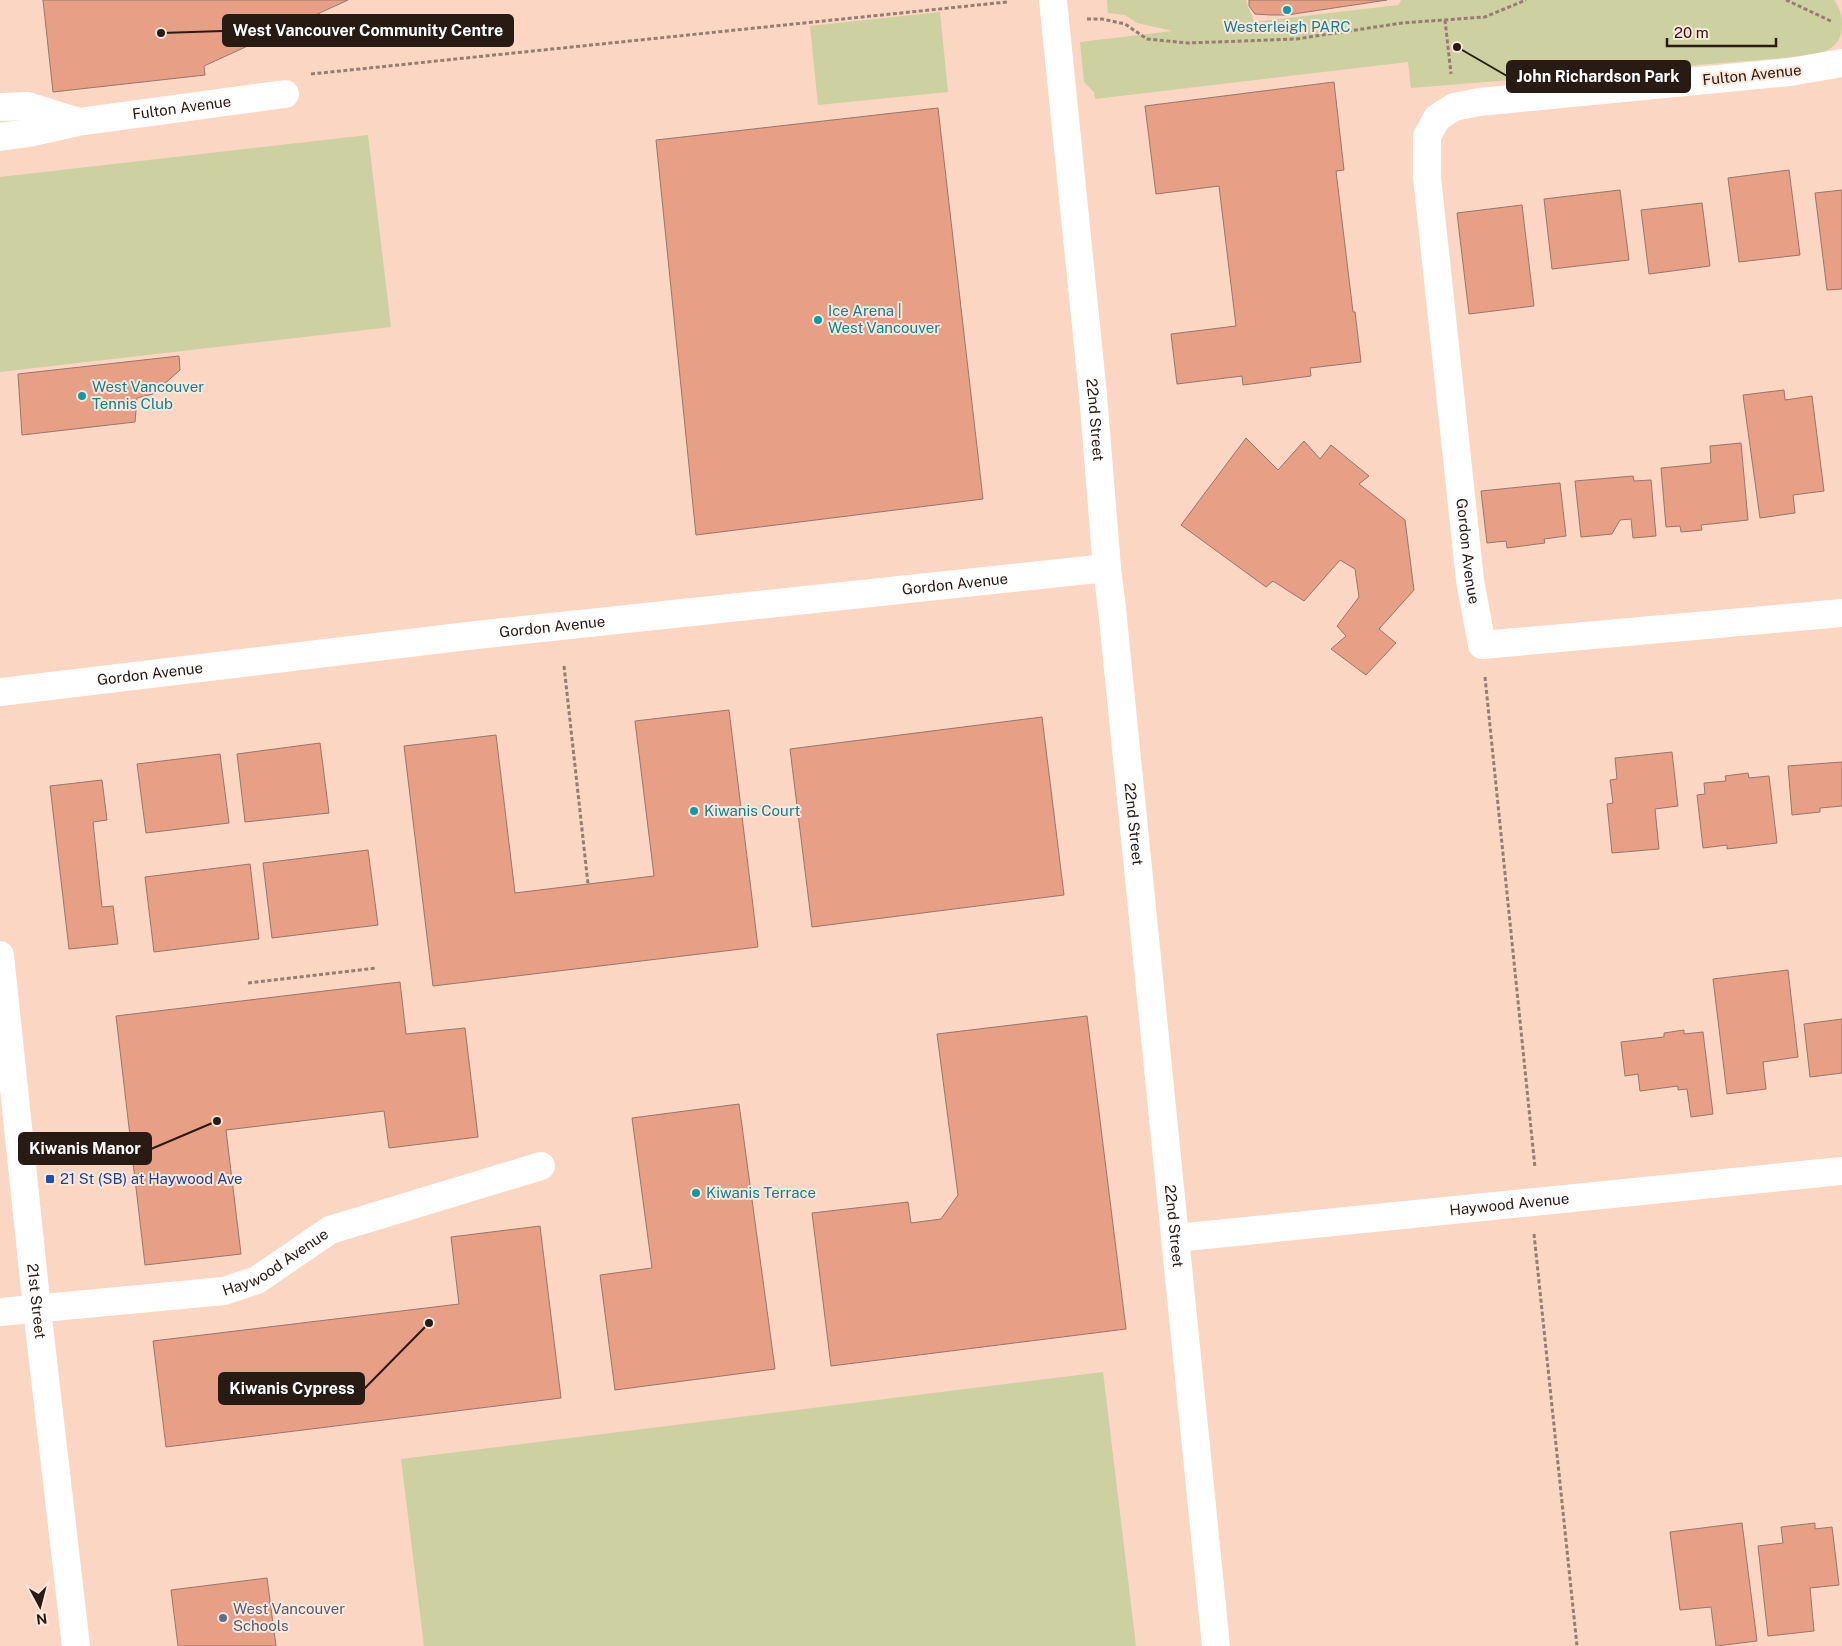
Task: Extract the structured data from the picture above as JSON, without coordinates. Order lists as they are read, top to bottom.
{
  "streets": {
    "street": [
      "Fulton Avenue",
      "22nd Street",
      "Gordon Avenue",
      "Haywood Avenue",
      "21st Street"
    ]
  },
  "crossings": [
    ["Fulton Avenue", "Gordon Avenue"],
    ["22nd Street", "Gordon Avenue"],
    ["22nd Street", "Haywood Avenue"],
    ["Haywood Avenue", "21st Street"]
  ],
  "places": {
    "other": [
      "Westerleigh PARC",
      "West Vancouver Community Centre",
      "John Richardson Park",
      "Ice Arena | West Vancouver",
      "West Vancouver Tennis Club",
      "Kiwanis Court",
      "Kiwanis Manor",
      "Kiwanis Terrace",
      "Kiwanis Cypress",
      "West Vancouver Schools"
    ],
    "transit": ["21 St (SB) at Haywood Ave"]
  },
  "scale_bar": "20 m",
  "north": "bottom"
}
